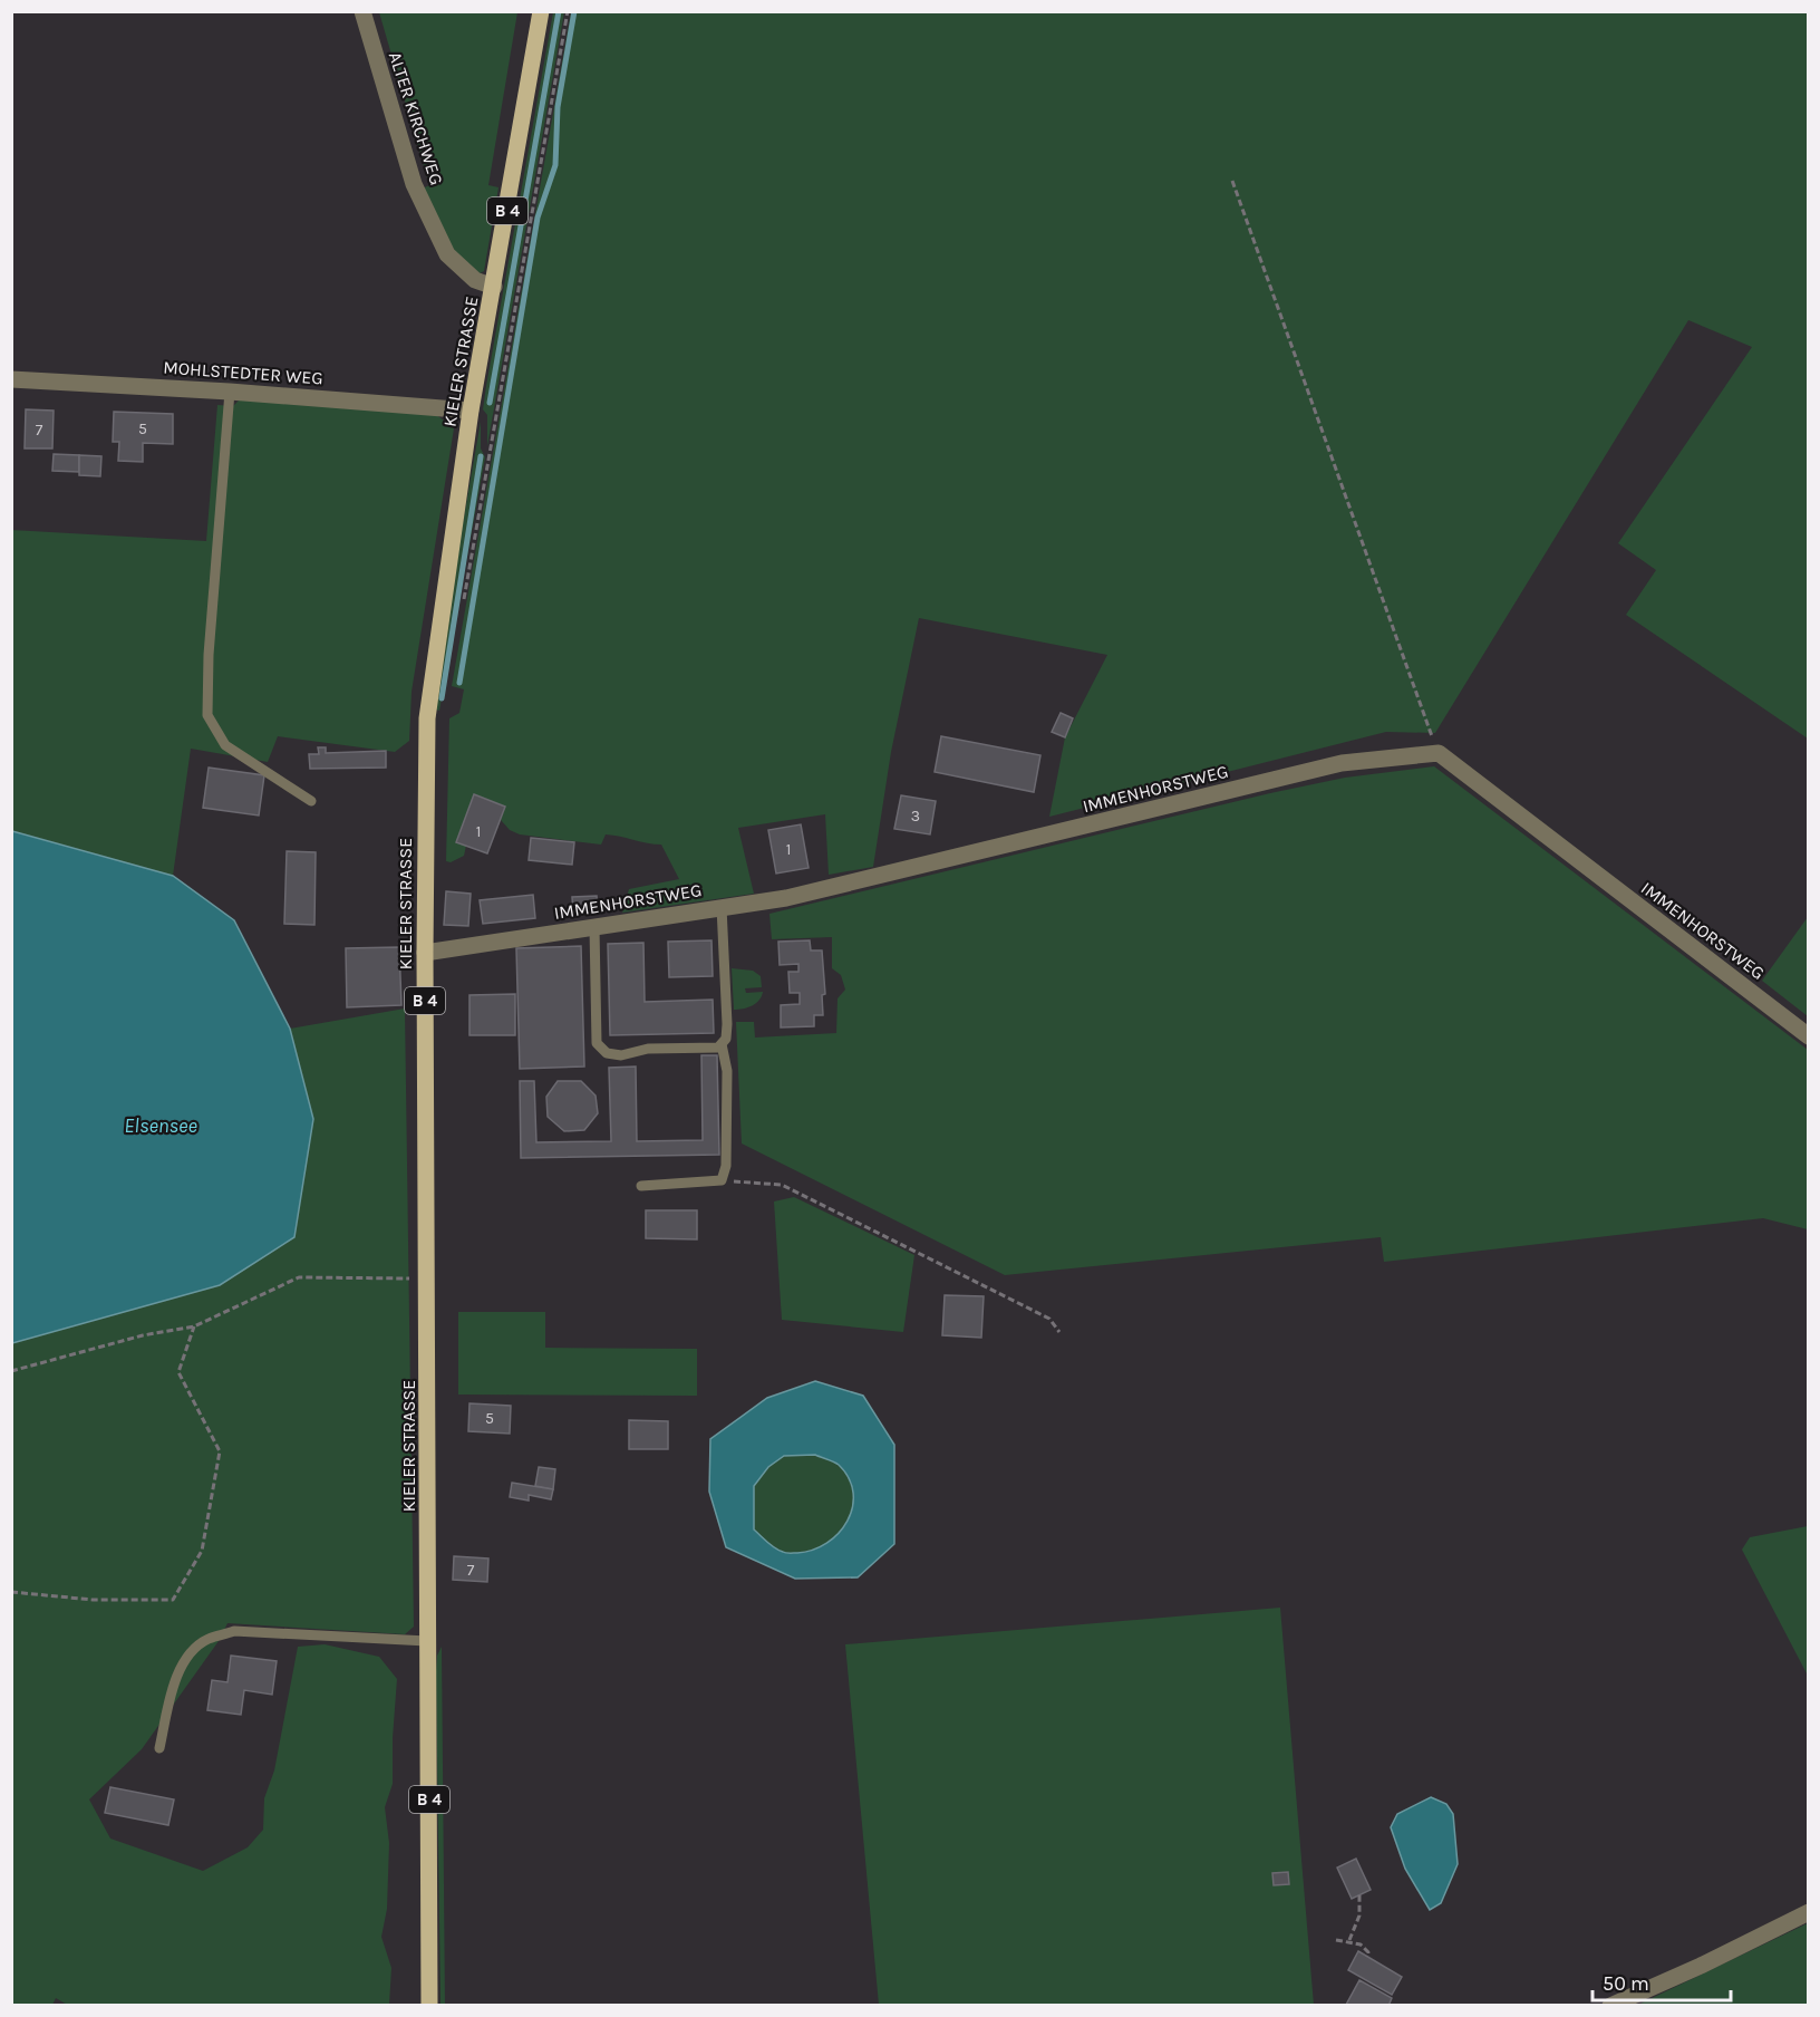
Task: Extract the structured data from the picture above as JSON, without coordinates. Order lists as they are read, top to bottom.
{
  "streets": {
    "main road": ["B 4", "KIELER STRASSE"],
    "street": ["ALTER KIRCHWEG", "MOHLSTEDTER WEG", "IMMENHORSTWEG"]
  },
  "crossings": [
    ["ALTER KIRCHWEG", "KIELER STRASSE"],
    ["KIELER STRASSE", "MOHLSTEDTER WEG"],
    ["KIELER STRASSE", "IMMENHORSTWEG"]
  ],
  "water": ["Elsensee"],
  "house_numbers": [
    "5",
    "7",
    "3",
    "1",
    "1",
    "5",
    "7"
  ],
  "scale_bar": "50 m"
}
